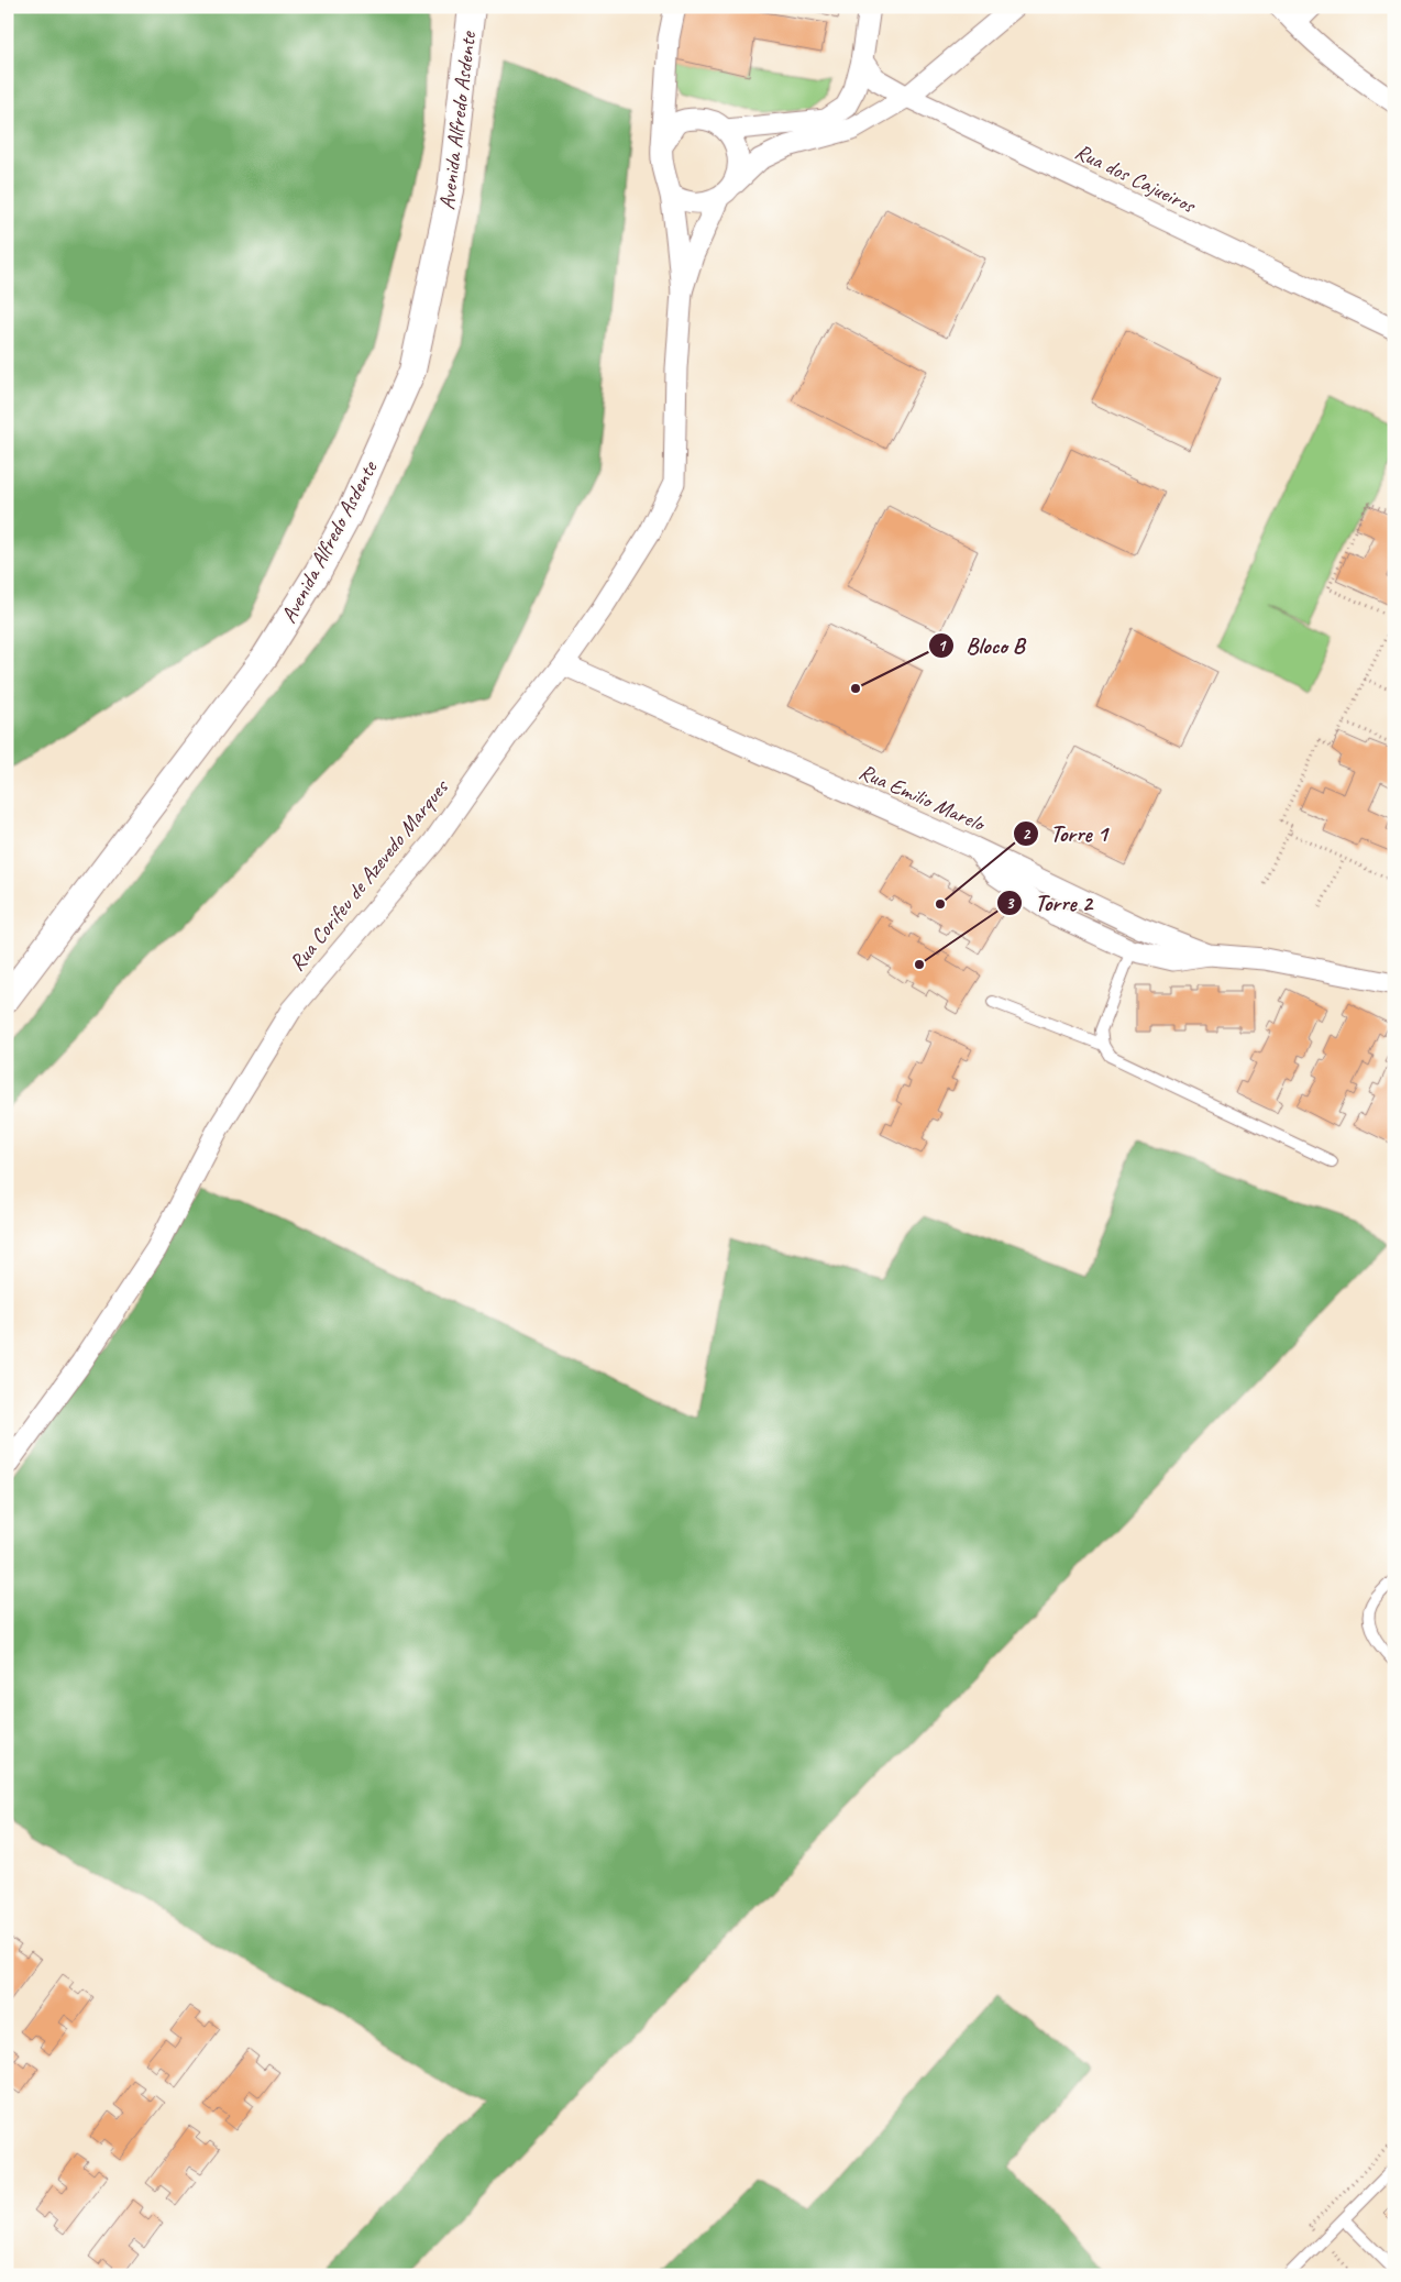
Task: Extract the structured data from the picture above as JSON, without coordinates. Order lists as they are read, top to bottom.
{
  "streets": {
    "street": [
      "Avenida Alfredo Asdente",
      "Rua dos Cajueiros",
      "Rua Emilio Marelo",
      "Rua Corifeu de Azevedo Marques"
    ]
  },
  "crossings": [
    ["Rua Emilio Marelo", "Rua Corifeu de Azevedo Marques"]
  ],
  "places": ["Bloco B", "Torre 1", "Torre 2"]
}
